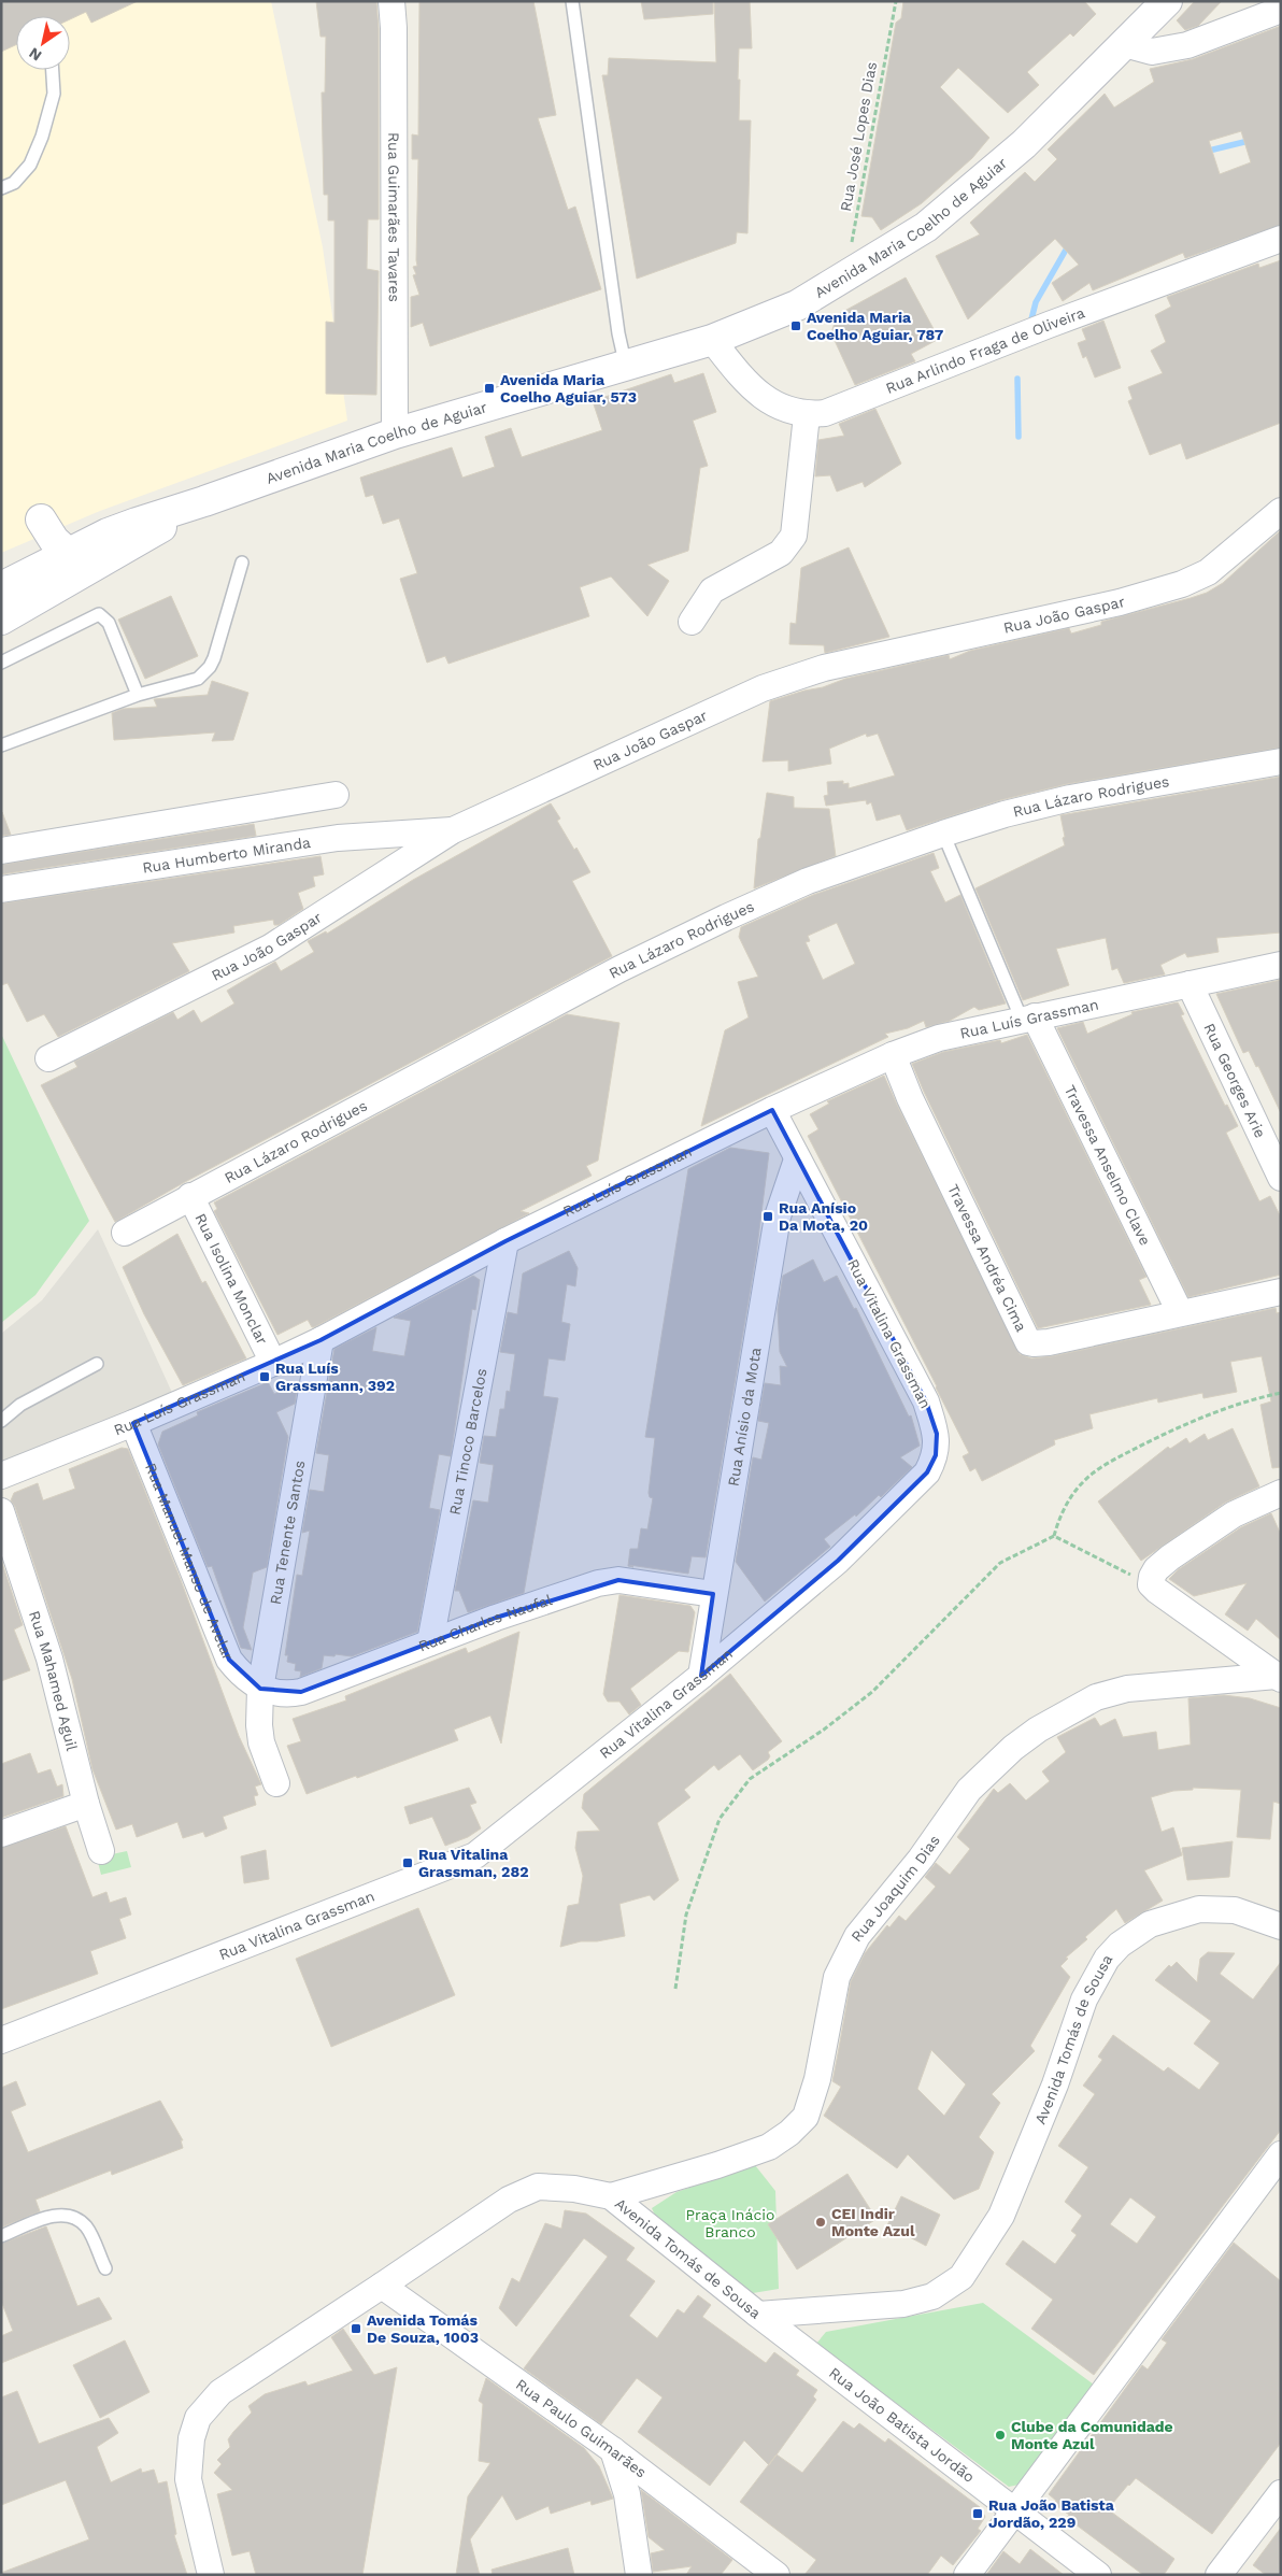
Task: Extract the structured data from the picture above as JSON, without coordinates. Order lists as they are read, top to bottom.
{
  "streets": {
    "main road": ["Avenida Maria Coelho de Aguiar"],
    "street": [
      "Rua Guimarães Tavares",
      "Rua Arlindo Fraga de Oliveira",
      "Rua João Gaspar",
      "Rua Lázaro Rodrigues",
      "Rua Humberto Miranda",
      "Rua Luís Grassman",
      "Rua Georges Arie",
      "Travessa Anselmo Clave",
      "Travessa Andréa Cima",
      "Rua Isolina Monclar",
      "Rua Vitalina Grassman",
      "Rua Anísio da Mota",
      "Rua Tinoco Barcelos",
      "Rua Tenente Santos",
      "Rua Manuel Manso de Avelar",
      "Rua Charles Naufal",
      "Rua Mahamed Aguil",
      "Rua Joaquim Dias",
      "Avenida Tomás de Sousa",
      "Rua João Batista Jordão",
      "Rua Paulo Guimarães"
    ],
    "path": ["Rua José Lopes Dias"]
  },
  "crossings": [
    ["Rua José Lopes Dias", "Avenida Maria Coelho de Aguiar"],
    ["Rua Guimarães Tavares", "Avenida Maria Coelho de Aguiar"],
    ["Avenida Maria Coelho de Aguiar", "Rua Arlindo Fraga de Oliveira"],
    ["Rua João Gaspar", "Rua Humberto Miranda"],
    ["Rua Lázaro Rodrigues", "Rua Isolina Monclar"],
    ["Rua Luís Grassman", "Rua Georges Arie"],
    ["Rua Luís Grassman", "Travessa Anselmo Clave"],
    ["Rua Luís Grassman", "Travessa Andréa Cima"],
    ["Rua Luís Grassman", "Rua Isolina Monclar"],
    ["Rua Luís Grassman", "Rua Vitalina Grassman"],
    ["Rua Luís Grassman", "Rua Tinoco Barcelos"],
    ["Rua Luís Grassman", "Rua Tenente Santos"],
    ["Rua Luís Grassman", "Rua Manuel Manso de Avelar"],
    ["Travessa Anselmo Clave", "Travessa Andréa Cima"],
    ["Rua Vitalina Grassman", "Rua Anísio da Mota"],
    ["Rua Anísio da Mota", "Rua Charles Naufal"],
    ["Rua Tinoco Barcelos", "Rua Charles Naufal"],
    ["Rua Tenente Santos", "Rua Manuel Manso de Avelar"],
    ["Rua Tenente Santos", "Rua Charles Naufal"],
    ["Rua Manuel Manso de Avelar", "Rua Charles Naufal"],
    ["Rua Joaquim Dias", "Avenida Tomás de Sousa"],
    ["Avenida Tomás de Sousa", "Rua João Batista Jordão"],
    ["Avenida Tomás de Sousa", "Rua Paulo Guimarães"]
  ],
  "parks": ["Praça Inácio Branco"],
  "places": {
    "transit": [
      "Avenida Maria Coelho Aguiar, 787",
      "Avenida Maria Coelho Aguiar, 573",
      "Rua Anísio Da Mota, 20",
      "Rua Luís Grassmann, 392",
      "Rua Vitalina Grassman, 282",
      "Avenida Tomás De Souza, 1003",
      "Rua João Batista Jordão, 229"
    ],
    "other": ["CEI Indir Monte Azul", "Clube da Comunidade Monte Azul"]
  },
  "north": "bottom left"
}
